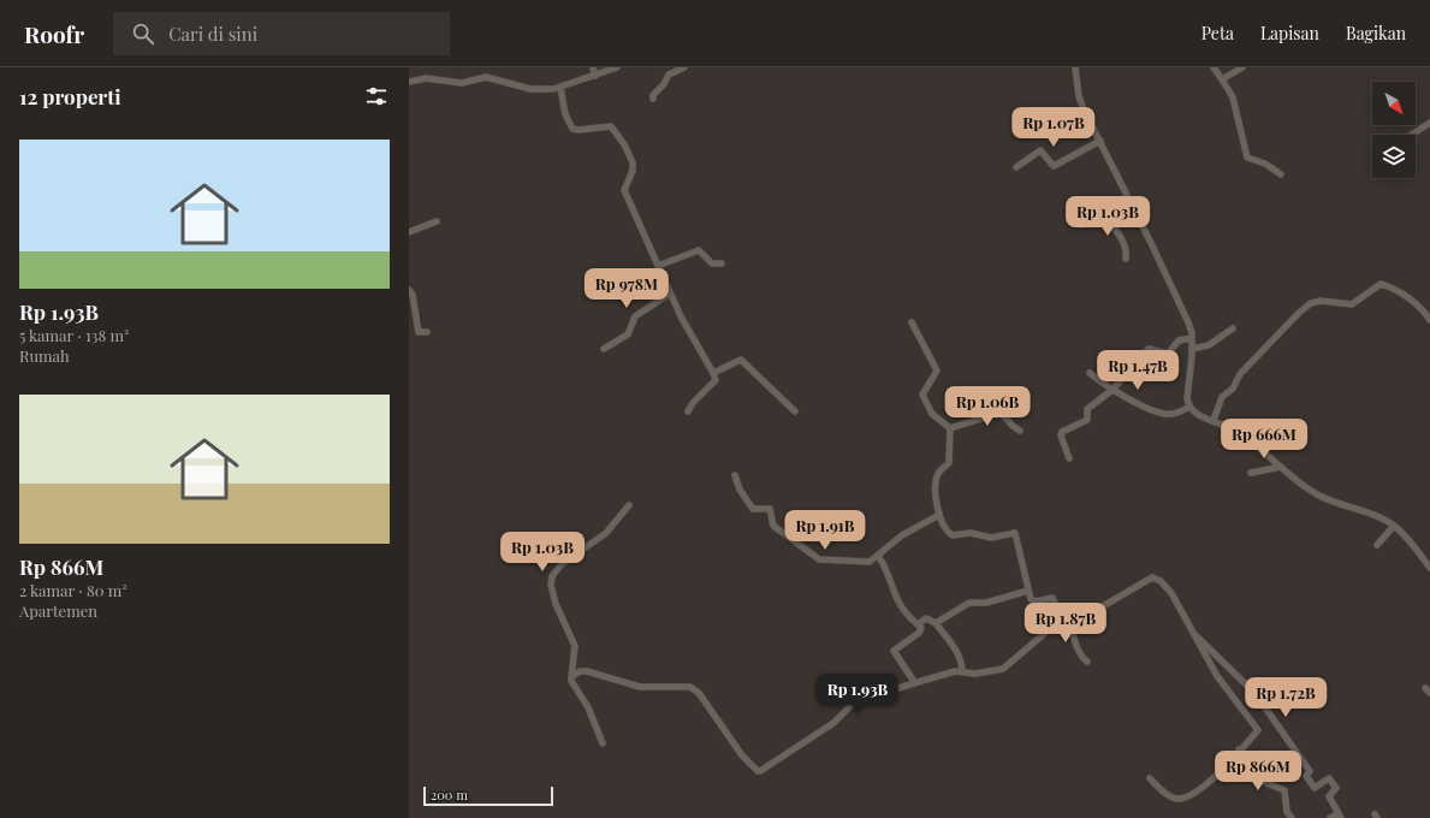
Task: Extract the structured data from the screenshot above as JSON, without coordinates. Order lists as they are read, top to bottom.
{
  "scale_bar": "200 m",
  "north": "bottom right",
  "page": {
    "header": "Roofr",
    "search": "Cari di sini",
    "nav": ["Peta", "Lapisan", "Bagikan"],
    "heading": "12 properti",
    "price": [
      "Rp 1.07B",
      "Rp 1.03B",
      "Rp 978M",
      "Rp 1.47B",
      "Rp 1.06B",
      "Rp 666M",
      "Rp 1.91B",
      "Rp 1.03B",
      "Rp 1.87B",
      "Rp 1.93B",
      "Rp 1.72B",
      "Rp 866M"
    ],
    "list": [
      {
        "name": "Rp 1.93B",
        "note": "5 kamar · 138 m² · Rumah"
      },
      {
        "name": "Rp 866M",
        "note": "2 kamar · 80 m² · Apartemen"
      }
    ],
    "scale": "200 m"
  }
}
